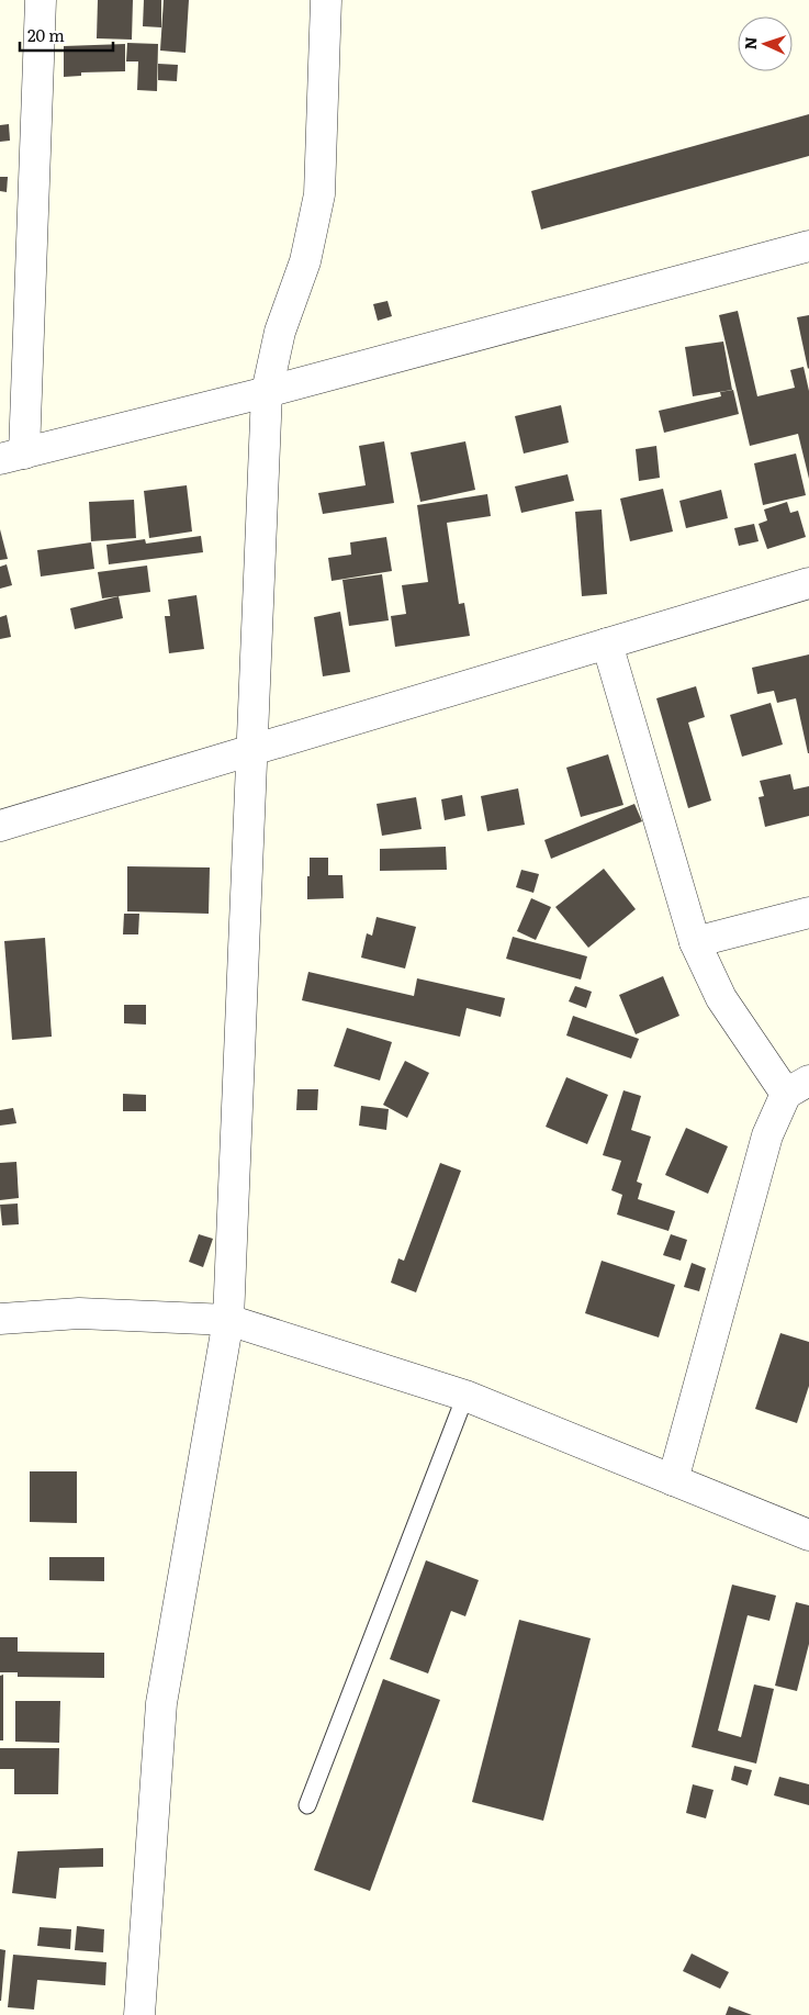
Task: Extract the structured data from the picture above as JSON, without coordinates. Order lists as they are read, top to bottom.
{
  "scale_bar": "20 m",
  "north": "left"
}
